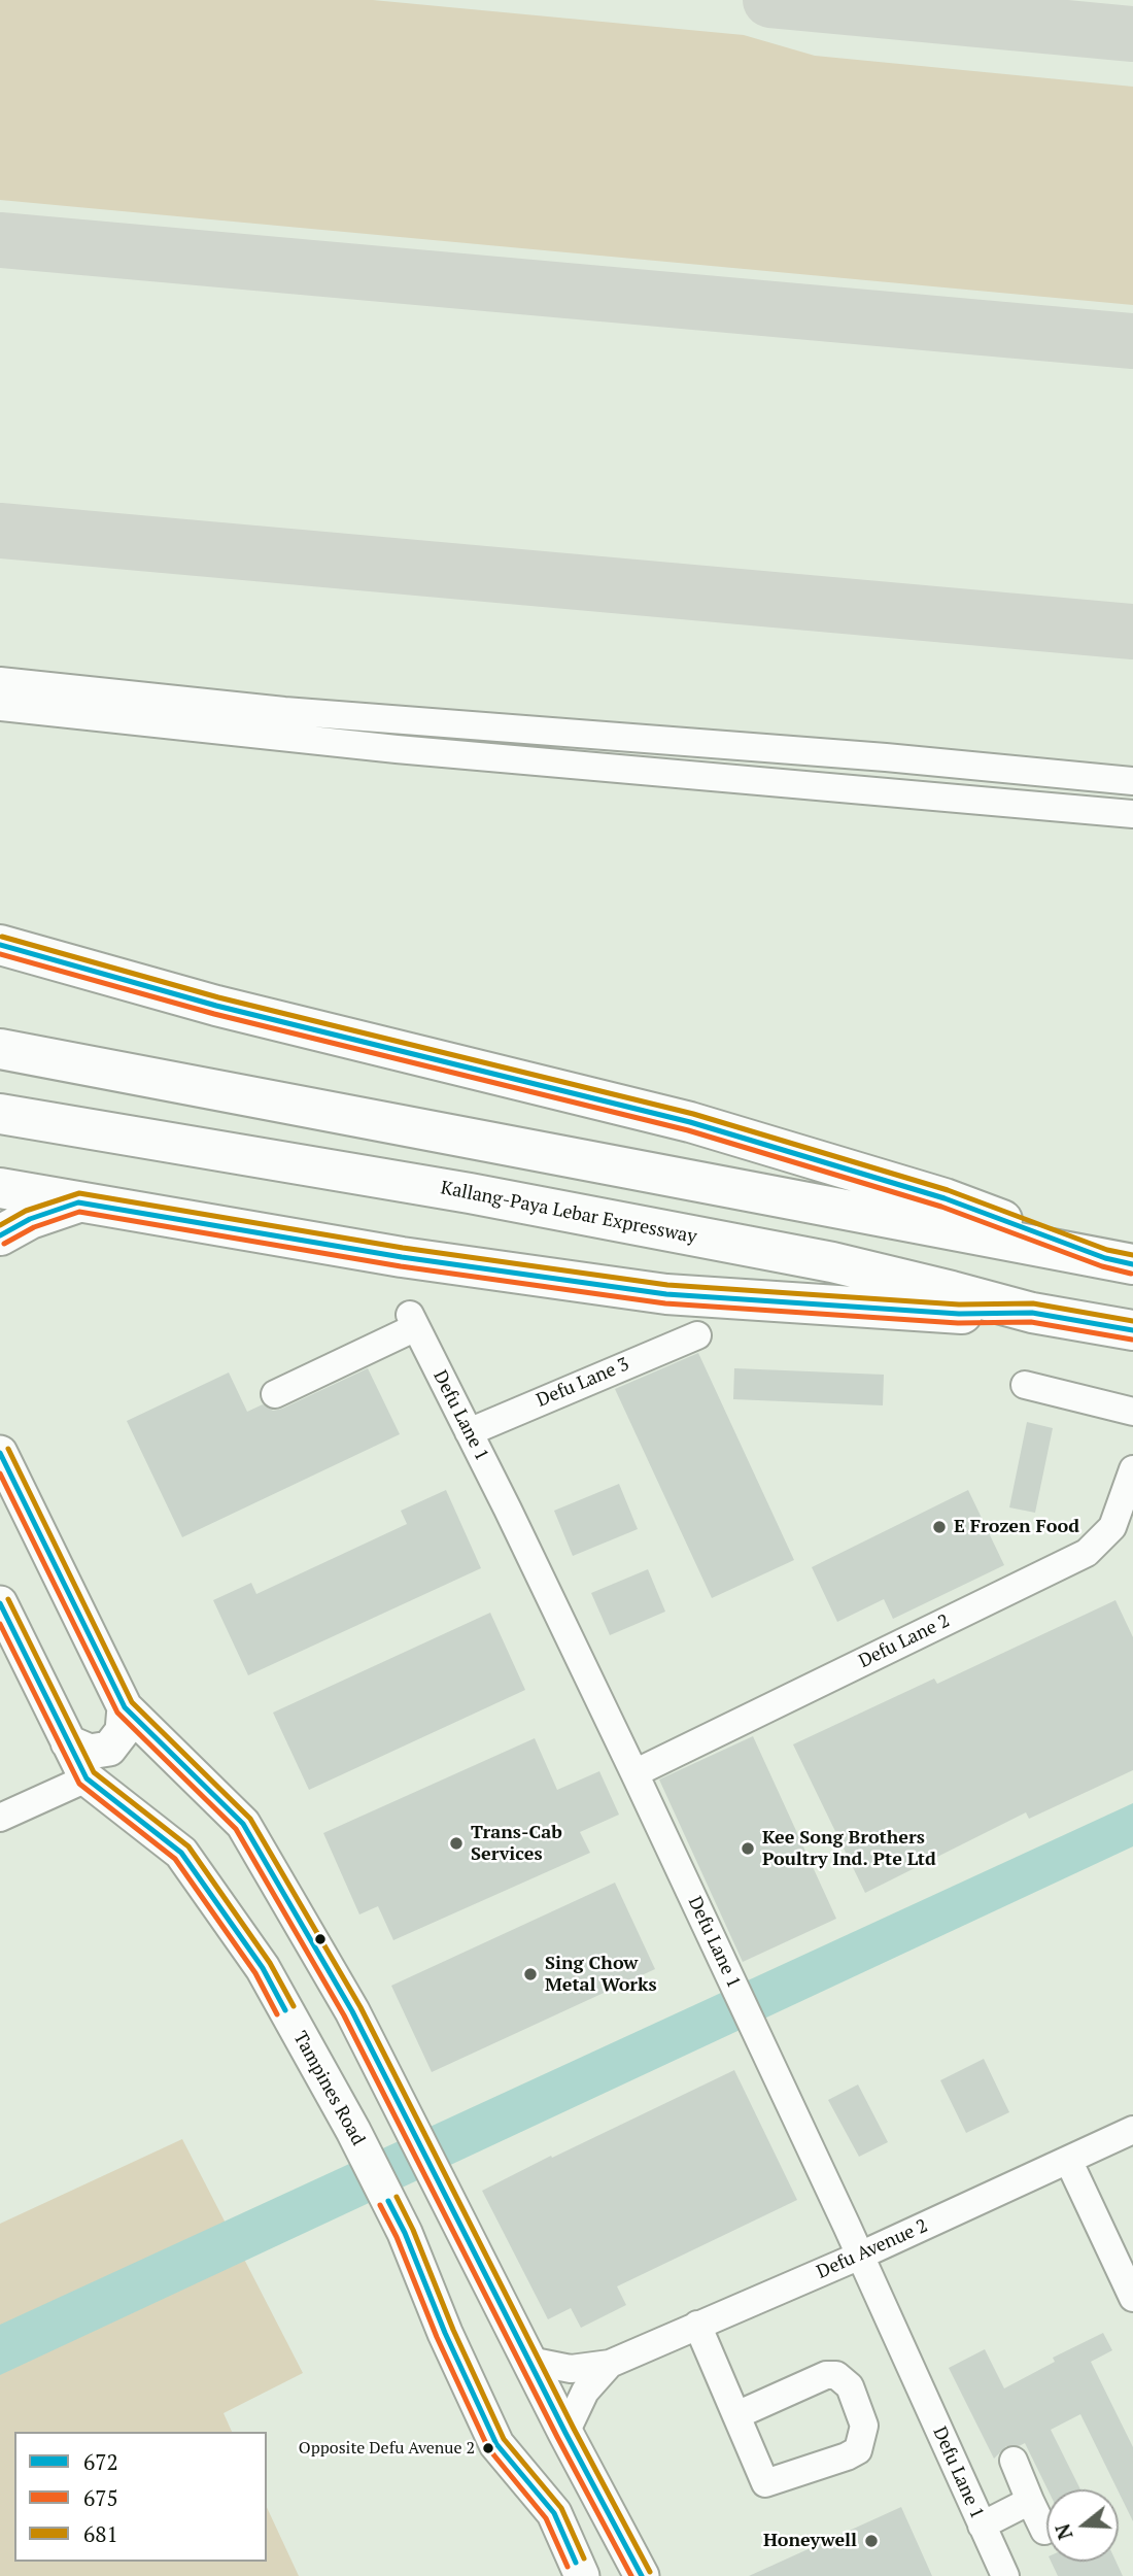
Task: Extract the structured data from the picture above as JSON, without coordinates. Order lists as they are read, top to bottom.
{
  "streets": {
    "highway": ["Kallang-Paya Lebar Expressway"],
    "main road": ["Tampines Road"],
    "street": [
      "Defu Lane 3",
      "Defu Lane 1",
      "Defu Lane 2",
      "Defu Avenue 2"
    ]
  },
  "crossings": [
    ["Defu Lane 3", "Defu Lane 1"],
    ["Defu Lane 1", "Defu Lane 2"],
    ["Defu Lane 1", "Defu Avenue 2"]
  ],
  "places": [
    "E Frozen Food",
    "Trans-Cab Services",
    "Kee Song Brothers Poultry Ind. Pte Ltd",
    "Sing Chow Metal Works",
    "Opposite Defu Avenue 2",
    "Honeywell"
  ],
  "lines": ["transit line 681", "transit line 672", "transit line 675"],
  "legend": ["672", "675", "681"],
  "north": "left"
}
